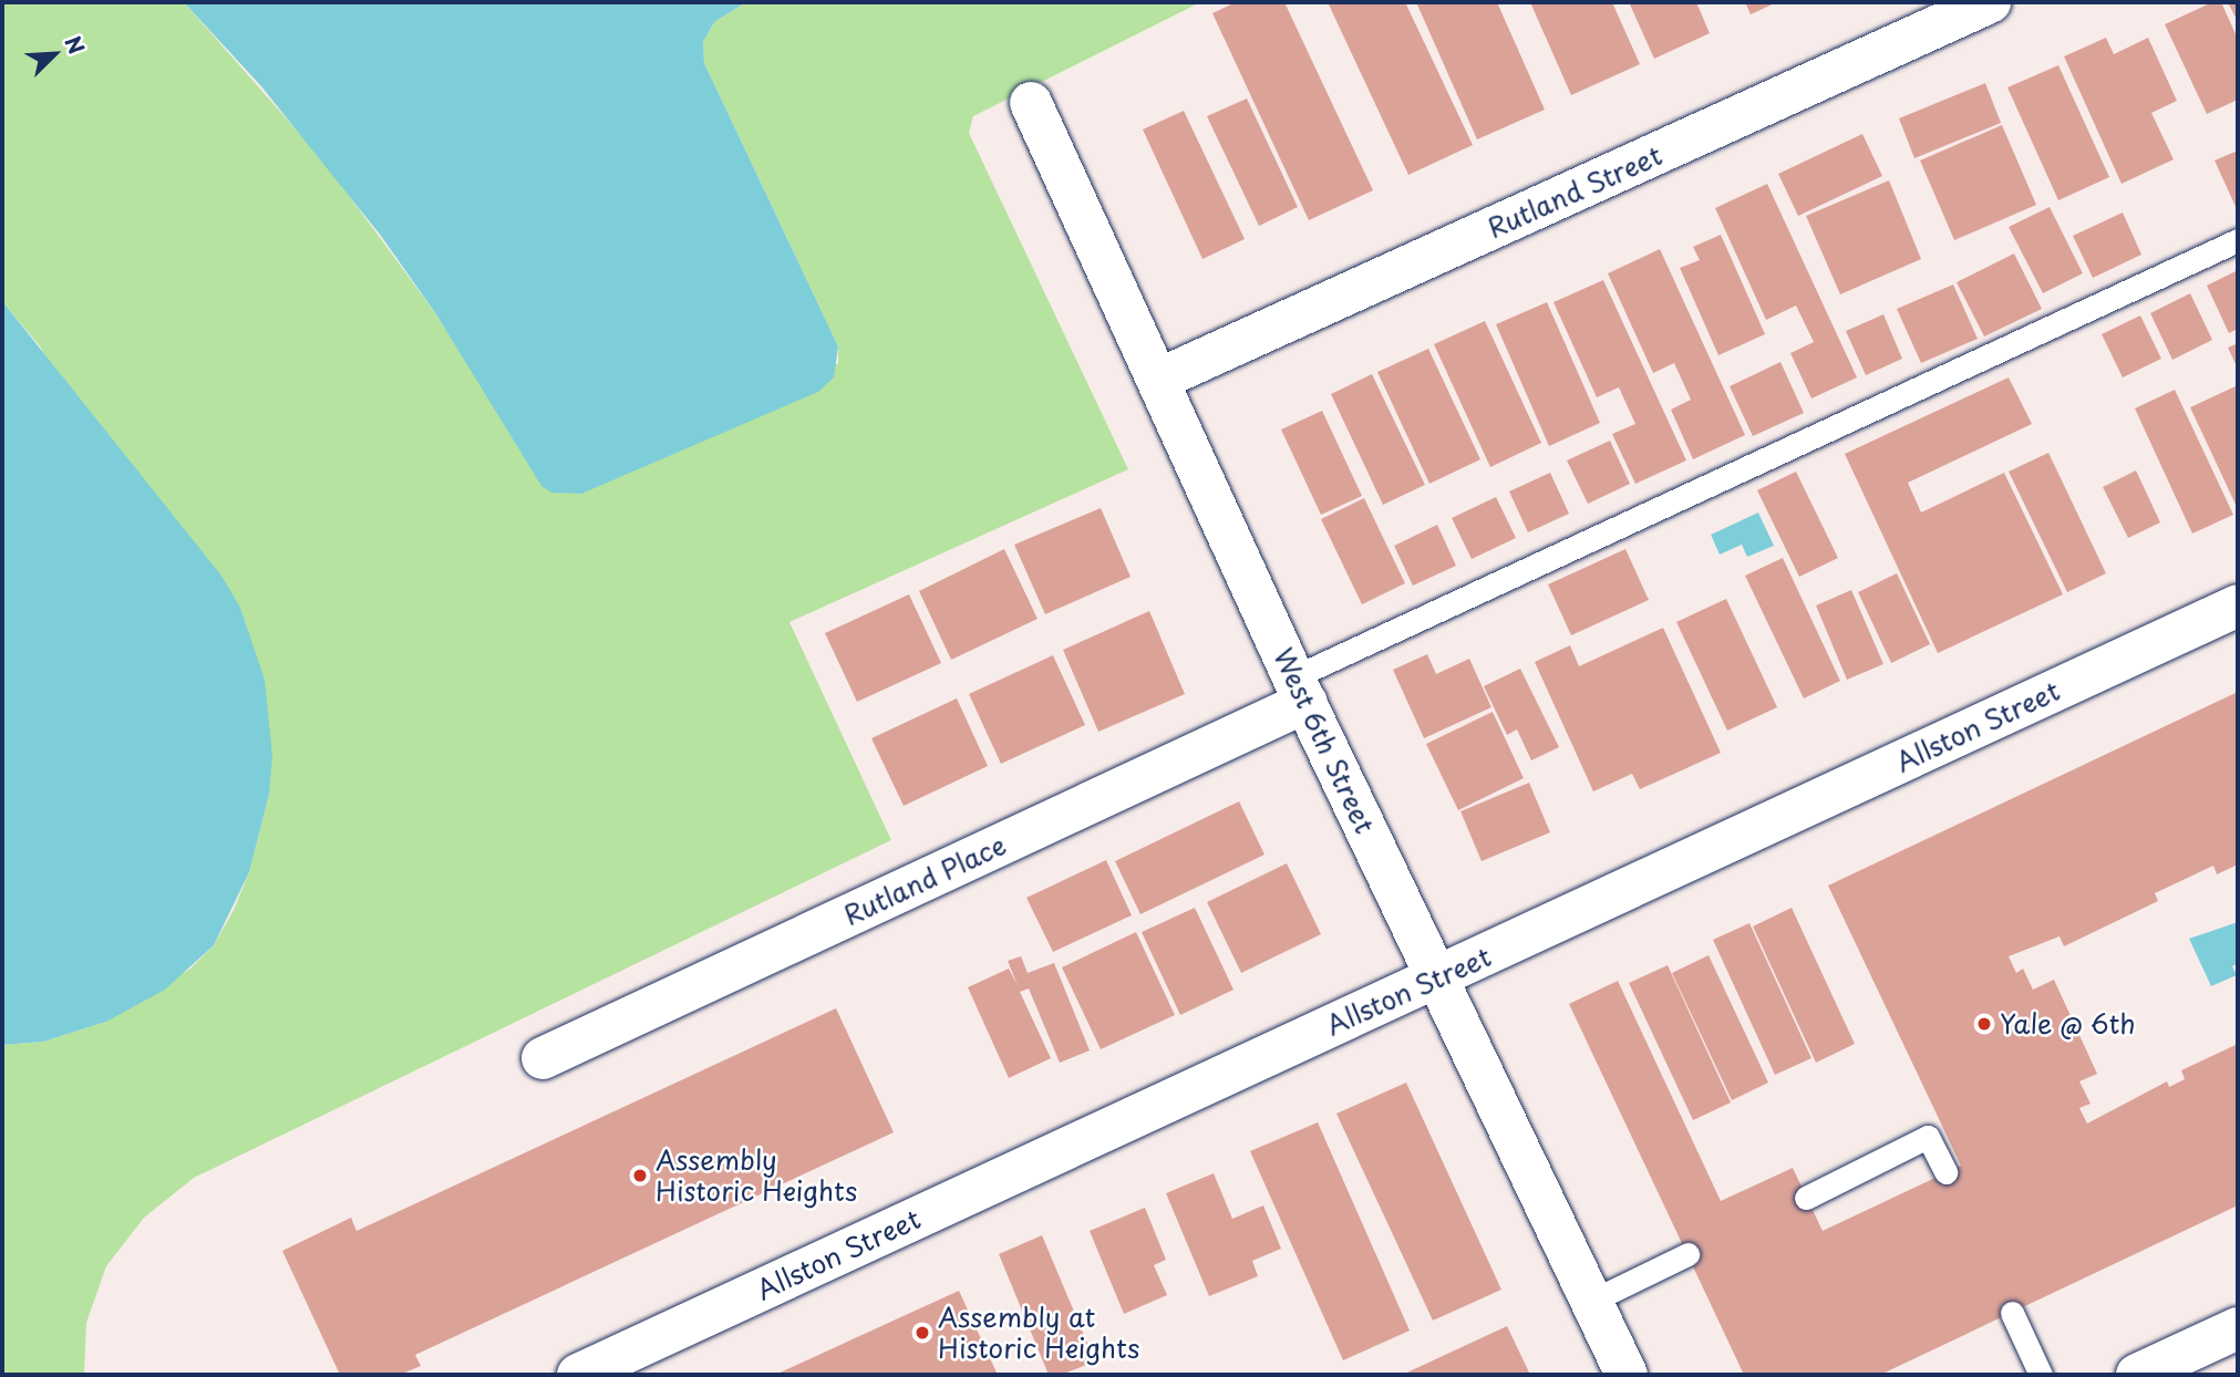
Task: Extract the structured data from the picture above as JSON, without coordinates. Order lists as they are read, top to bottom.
{
  "streets": {
    "street": [
      "Rutland Street",
      "Allston Street",
      "West 6th Street",
      "Rutland Place"
    ]
  },
  "crossings": [
    ["Rutland Street", "West 6th Street"],
    ["Allston Street", "West 6th Street"],
    ["West 6th Street", "Rutland Place"]
  ],
  "places": ["Yale @ 6th", "Assembly Historic Heights", "Assembly at Historic Heights"],
  "north": "top right"
}
